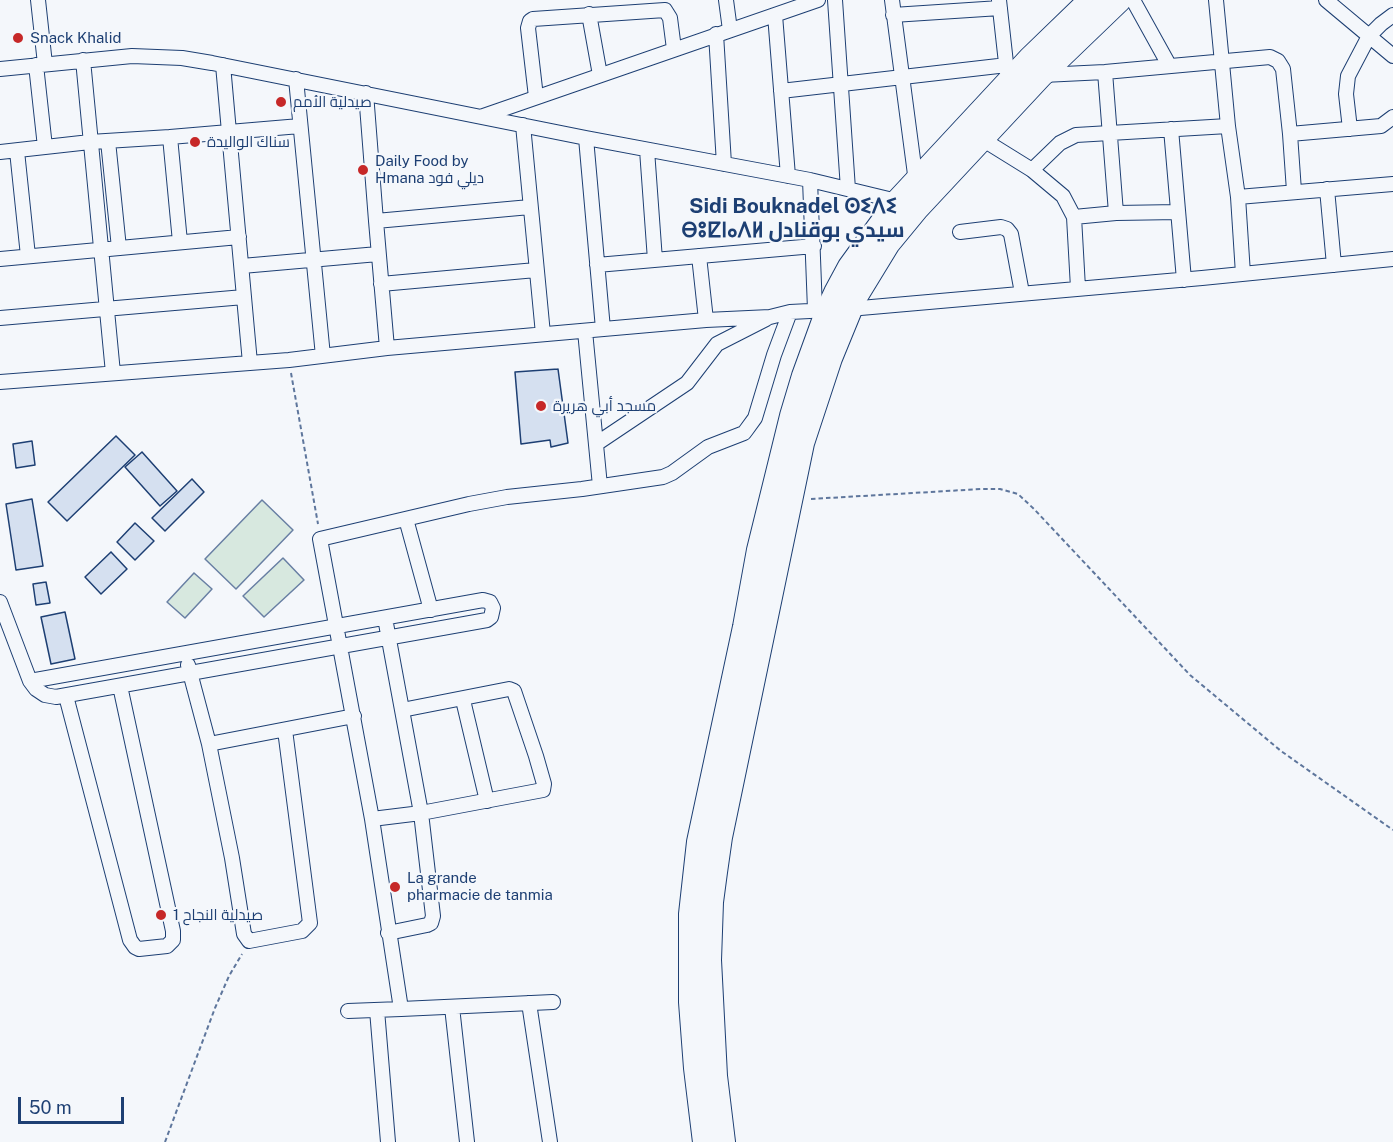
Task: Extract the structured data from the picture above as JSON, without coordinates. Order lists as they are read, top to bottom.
{
  "districts": ["Sidi Bouknadel ⵙⵉⴷⵉ ⴱⵓⵇⵏⴰⴷⵍ سيدي بوقنادل"],
  "places": [
    "Snack Khalid",
    "صيدلية الأمم",
    "سناك الواليدة",
    "Daily Food by Hmana ديلي فود",
    "مسجد أبي هريرة",
    "La grande pharmacie de tanmia",
    "صيدلية النجاح 1"
  ],
  "scale_bar": "50 m"
}
